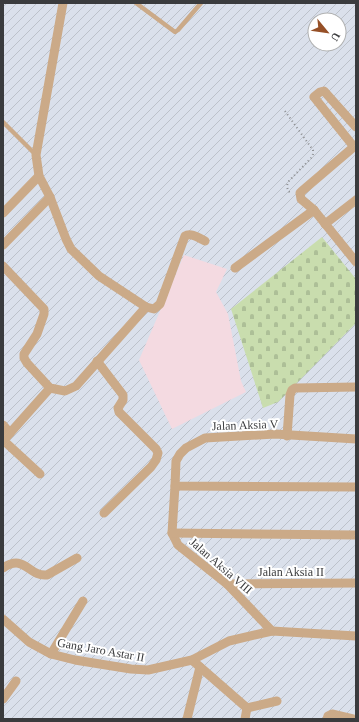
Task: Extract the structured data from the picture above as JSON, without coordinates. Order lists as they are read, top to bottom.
{
  "streets": {
    "street": [
      "Jalan Aksia V",
      "Jalan Aksia VIII",
      "Jalan Aksia II",
      "Gang Jaro Astar II"
    ]
  },
  "crossings": [
    ["Jalan Aksia VIII", "Jalan Aksia II"],
    ["Jalan Aksia VIII", "Gang Jaro Astar II"]
  ],
  "north": "bottom right"
}
